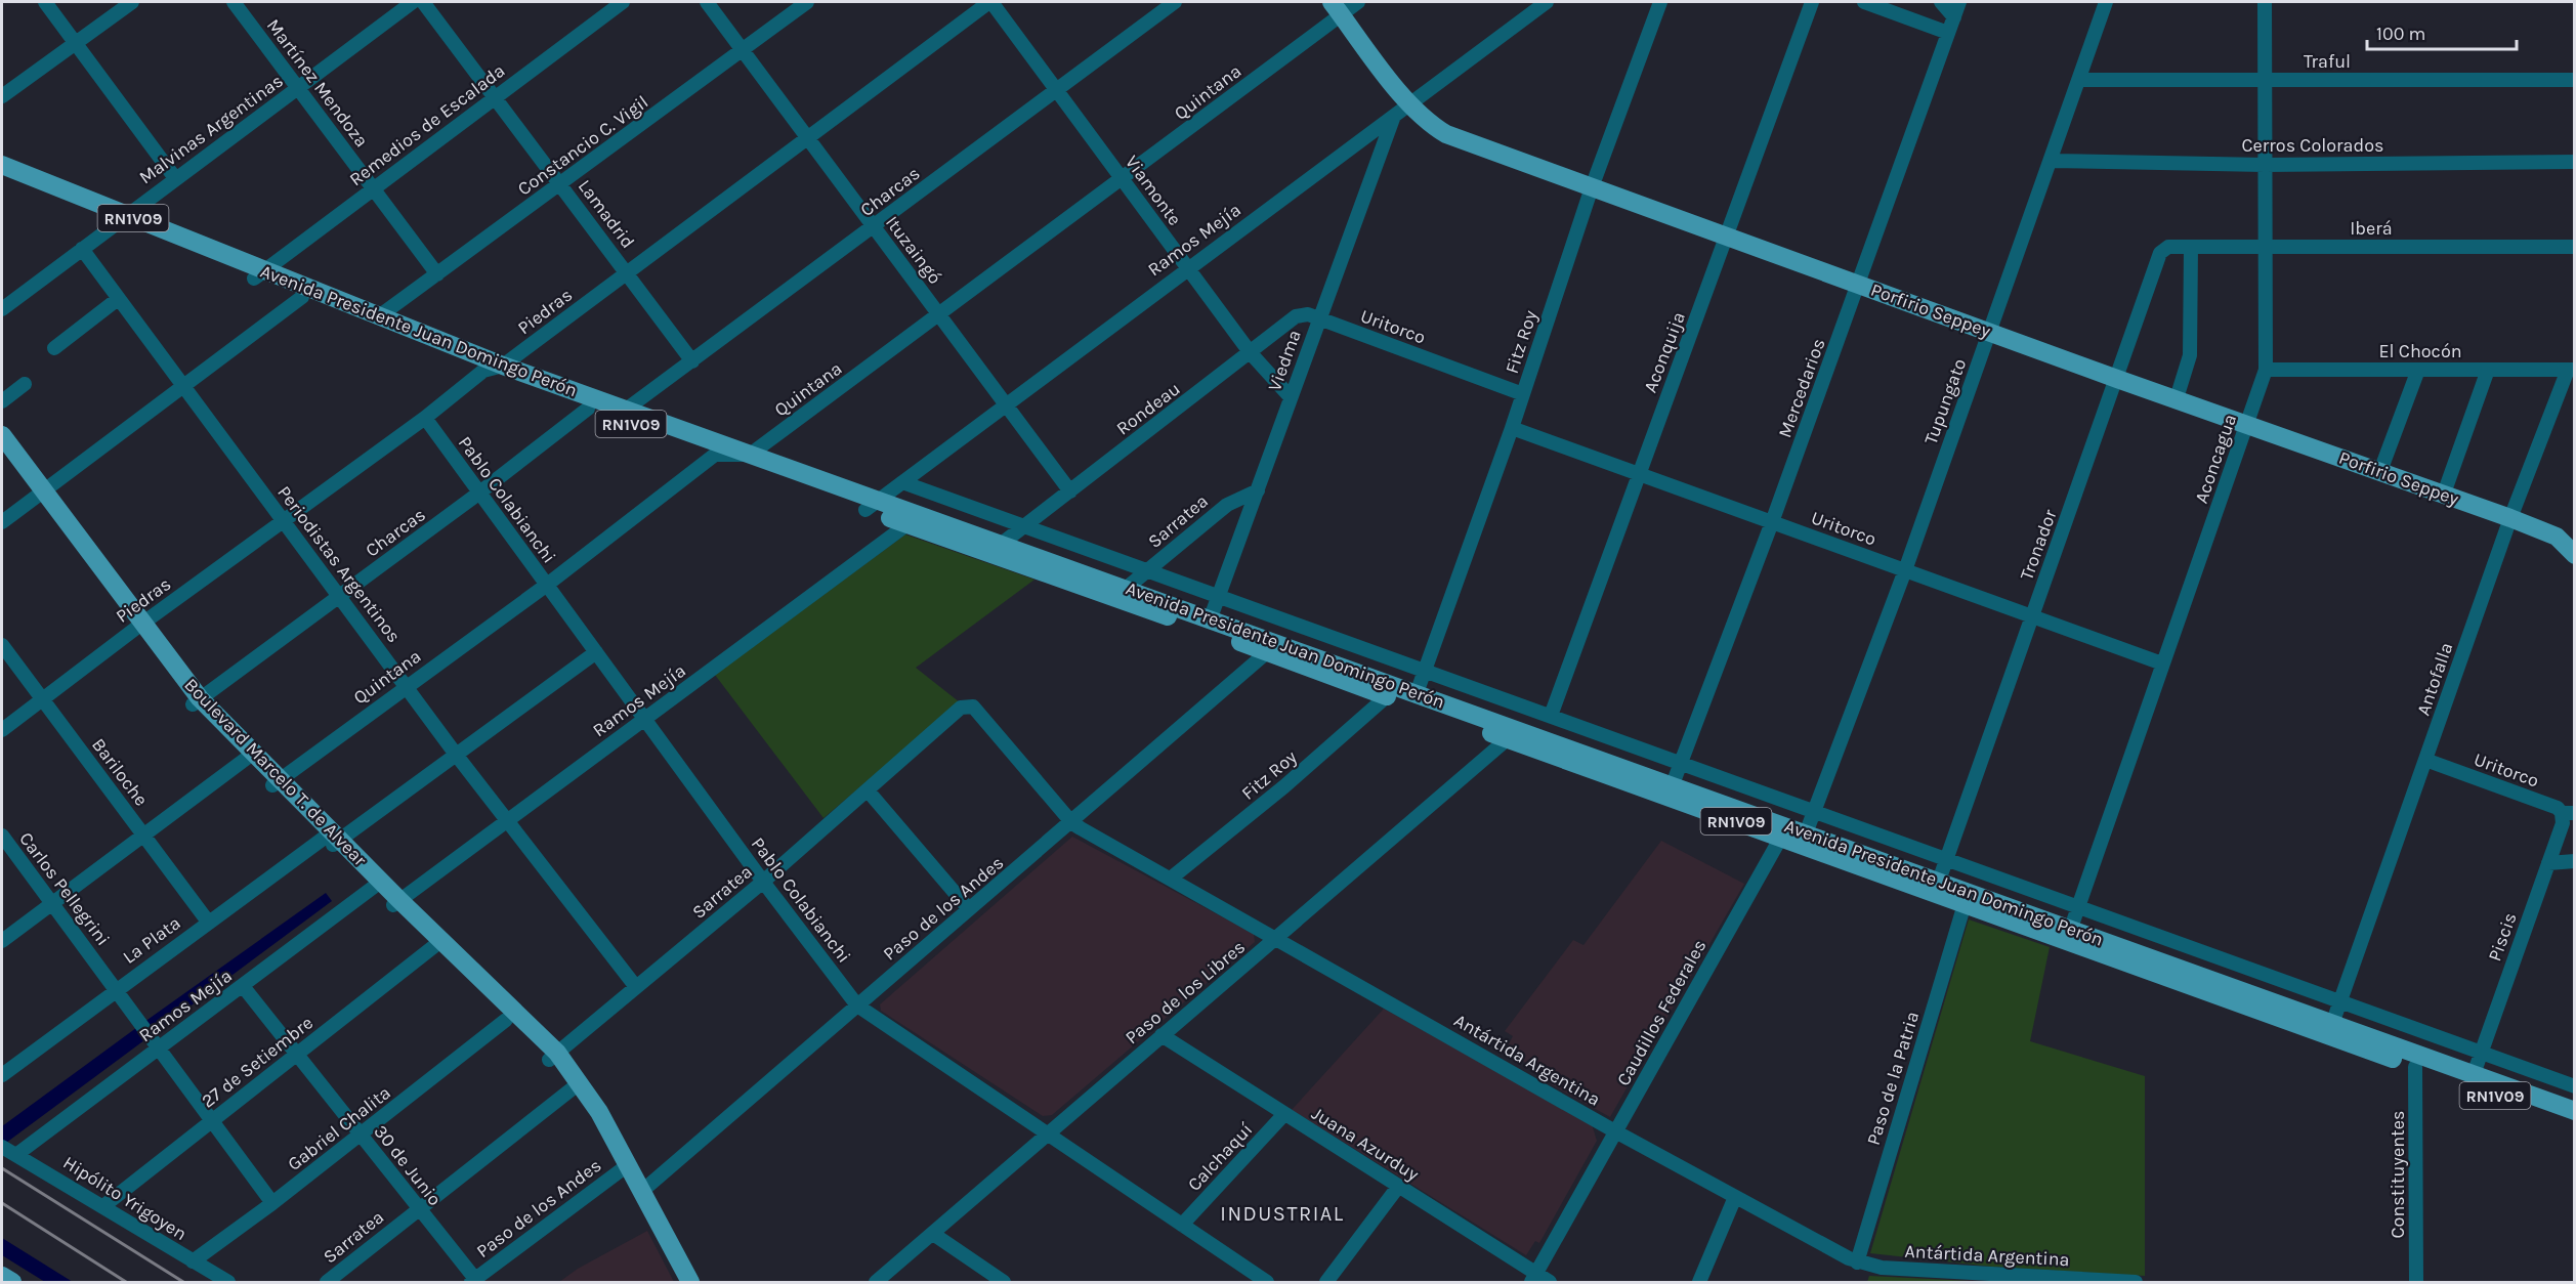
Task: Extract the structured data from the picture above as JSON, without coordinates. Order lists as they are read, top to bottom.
{
  "streets": {
    "main road": [
      "RN1V09",
      "Porfirio Seppey",
      "Avenida Presidente Juan Domingo Perón",
      "Boulevard Marcelo T. de Alvear"
    ],
    "street": [
      "Traful",
      "Martínez Mendoza",
      "Quintana",
      "Remedios de Escalada",
      "Malvinas Argentinas",
      "Constancio C. Vigil",
      "Cerros Colorados",
      "Viamonte",
      "Charcas",
      "Lamadrid",
      "Iberá",
      "Ramos Mejía",
      "Ituzaingó",
      "Piedras",
      "Uritorco",
      "Fitz Roy",
      "El Chocón",
      "Aconquija",
      "Viedma",
      "Mercedarios",
      "Tupungato",
      "Rondeau",
      "Aconcagua",
      "Pablo Colabianchi",
      "Sarratea",
      "Tronador",
      "Periodistas Argentinos",
      "Antofalla",
      "Bariloche",
      "Carlos Pellegrini",
      "Paso de los Andes",
      "Piscis",
      "La Plata",
      "Paso de los Libres",
      "Caudillos Federales",
      "Antártida Argentina",
      "27 de Setiembre",
      "Paso de la Patria",
      "Gabriel Chalita",
      "Juana Azurduy",
      "Calchaquí",
      "30 de Junio",
      "Constituyentes",
      "Hipólito Yrigoyen"
    ]
  },
  "crossings": [
    ["Traful", "Tupungato"],
    ["Traful", "Aconcagua"],
    ["Martínez Mendoza", "Remedios de Escalada"],
    ["Martínez Mendoza", "Malvinas Argentinas"],
    ["Martínez Mendoza", "Constancio C. Vigil"],
    ["Quintana", "Viamonte"],
    ["Quintana", "Ituzaingó"],
    ["Quintana", "Porfirio Seppey"],
    ["Quintana", "Avenida Presidente Juan Domingo Perón"],
    ["Quintana", "Pablo Colabianchi"],
    ["Quintana", "Periodistas Argentinos"],
    ["Quintana", "Boulevard Marcelo T. de Alvear"],
    ["Remedios de Escalada", "Lamadrid"],
    ["Remedios de Escalada", "Avenida Presidente Juan Domingo Perón"],
    ["Malvinas Argentinas", "Avenida Presidente Juan Domingo Perón"],
    ["Malvinas Argentinas", "Periodistas Argentinos"],
    ["Constancio C. Vigil", "Lamadrid"],
    ["Constancio C. Vigil", "Ituzaingó"],
    ["Constancio C. Vigil", "Avenida Presidente Juan Domingo Perón"],
    ["Cerros Colorados", "Tupungato"],
    ["Cerros Colorados", "Aconcagua"],
    ["Viamonte", "Charcas"],
    ["Viamonte", "Ramos Mejía"],
    ["Viamonte", "Piedras"],
    ["Viamonte", "Viedma"],
    ["Viamonte", "Rondeau"],
    ["Charcas", "Lamadrid"],
    ["Charcas", "Ituzaingó"],
    ["Charcas", "Avenida Presidente Juan Domingo Perón"],
    ["Charcas", "Pablo Colabianchi"],
    ["Charcas", "Periodistas Argentinos"],
    ["Charcas", "Boulevard Marcelo T. de Alvear"],
    ["Lamadrid", "Piedras"],
    ["Iberá", "Aconcagua"],
    ["Iberá", "Tronador"],
    ["Ramos Mejía", "Ituzaingó"],
    ["Ramos Mejía", "Porfirio Seppey"],
    ["Ramos Mejía", "Avenida Presidente Juan Domingo Perón"],
    ["Ramos Mejía", "Viedma"],
    ["Ramos Mejía", "Pablo Colabianchi"],
    ["Ramos Mejía", "Periodistas Argentinos"],
    ["Ramos Mejía", "Boulevard Marcelo T. de Alvear"],
    ["Ramos Mejía", "Carlos Pellegrini"],
    ["Ramos Mejía", "30 de Junio"],
    ["Ramos Mejía", "Hipólito Yrigoyen"],
    ["Ituzaingó", "Piedras"],
    ["Ituzaingó", "Rondeau"],
    ["Porfirio Seppey", "Fitz Roy"],
    ["Porfirio Seppey", "Aconquija"],
    ["Porfirio Seppey", "Mercedarios"],
    ["Porfirio Seppey", "Tupungato"],
    ["Porfirio Seppey", "Aconcagua"],
    ["Porfirio Seppey", "Tronador"],
    ["Porfirio Seppey", "Antofalla"],
    ["Piedras", "Avenida Presidente Juan Domingo Perón"],
    ["Piedras", "Pablo Colabianchi"],
    ["Piedras", "Periodistas Argentinos"],
    ["Piedras", "Bariloche"],
    ["Piedras", "Boulevard Marcelo T. de Alvear"],
    ["Uritorco", "Fitz Roy"],
    ["Uritorco", "Aconquija"],
    ["Uritorco", "Viedma"],
    ["Uritorco", "Mercedarios"],
    ["Uritorco", "Tupungato"],
    ["Uritorco", "Rondeau"],
    ["Uritorco", "Aconcagua"],
    ["Uritorco", "Tronador"],
    ["Uritorco", "Antofalla"],
    ["Uritorco", "Piscis"],
    ["Avenida Presidente Juan Domingo Perón", "Fitz Roy"],
    ["Avenida Presidente Juan Domingo Perón", "Aconquija"],
    ["Avenida Presidente Juan Domingo Perón", "Viedma"],
    ["Avenida Presidente Juan Domingo Perón", "Mercedarios"],
    ["Avenida Presidente Juan Domingo Perón", "Tupungato"],
    ["Avenida Presidente Juan Domingo Perón", "Rondeau"],
    ["Avenida Presidente Juan Domingo Perón", "Aconcagua"],
    ["Avenida Presidente Juan Domingo Perón", "Sarratea"],
    ["Avenida Presidente Juan Domingo Perón", "Tronador"],
    ["Avenida Presidente Juan Domingo Perón", "Antofalla"],
    ["Avenida Presidente Juan Domingo Perón", "Paso de los Andes"],
    ["Avenida Presidente Juan Domingo Perón", "Piscis"],
    ["Avenida Presidente Juan Domingo Perón", "Paso de los Libres"],
    ["Avenida Presidente Juan Domingo Perón", "Caudillos Federales"],
    ["Avenida Presidente Juan Domingo Perón", "Paso de la Patria"],
    ["Avenida Presidente Juan Domingo Perón", "Constituyentes"],
    ["Fitz Roy", "Antártida Argentina"],
    ["El Chocón", "Aconcagua"],
    ["El Chocón", "Antofalla"],
    ["Viedma", "Rondeau"],
    ["Viedma", "Sarratea"],
    ["Pablo Colabianchi", "Sarratea"],
    ["Pablo Colabianchi", "Paso de los Andes"],
    ["Pablo Colabianchi", "La Plata"],
    ["Pablo Colabianchi", "Paso de los Libres"],
    ["Pablo Colabianchi", "Calchaquí"],
    ["Sarratea", "Periodistas Argentinos"],
    ["Sarratea", "Boulevard Marcelo T. de Alvear"],
    ["Sarratea", "Antártida Argentina"],
    ["Sarratea", "30 de Junio"],
    ["Periodistas Argentinos", "La Plata"],
    ["Bariloche", "La Plata"],
    ["Boulevard Marcelo T. de Alvear", "Paso de los Andes"],
    ["Boulevard Marcelo T. de Alvear", "La Plata"],
    ["Boulevard Marcelo T. de Alvear", "27 de Setiembre"],
    ["Boulevard Marcelo T. de Alvear", "Gabriel Chalita"],
    ["Carlos Pellegrini", "La Plata"],
    ["Paso de los Andes", "Antártida Argentina"],
    ["Paso de los Andes", "30 de Junio"],
    ["Paso de los Libres", "Antártida Argentina"],
    ["Paso de los Libres", "Juana Azurduy"],
    ["Caudillos Federales", "Antártida Argentina"],
    ["Caudillos Federales", "Juana Azurduy"],
    ["Antártida Argentina", "Paso de la Patria"],
    ["27 de Setiembre", "30 de Junio"],
    ["27 de Setiembre", "Hipólito Yrigoyen"],
    ["Gabriel Chalita", "30 de Junio"],
    ["Gabriel Chalita", "Hipólito Yrigoyen"],
    ["Juana Azurduy", "Calchaquí"]
  ],
  "districts": ["INDUSTRIAL"],
  "scale_bar": "100 m"
}
